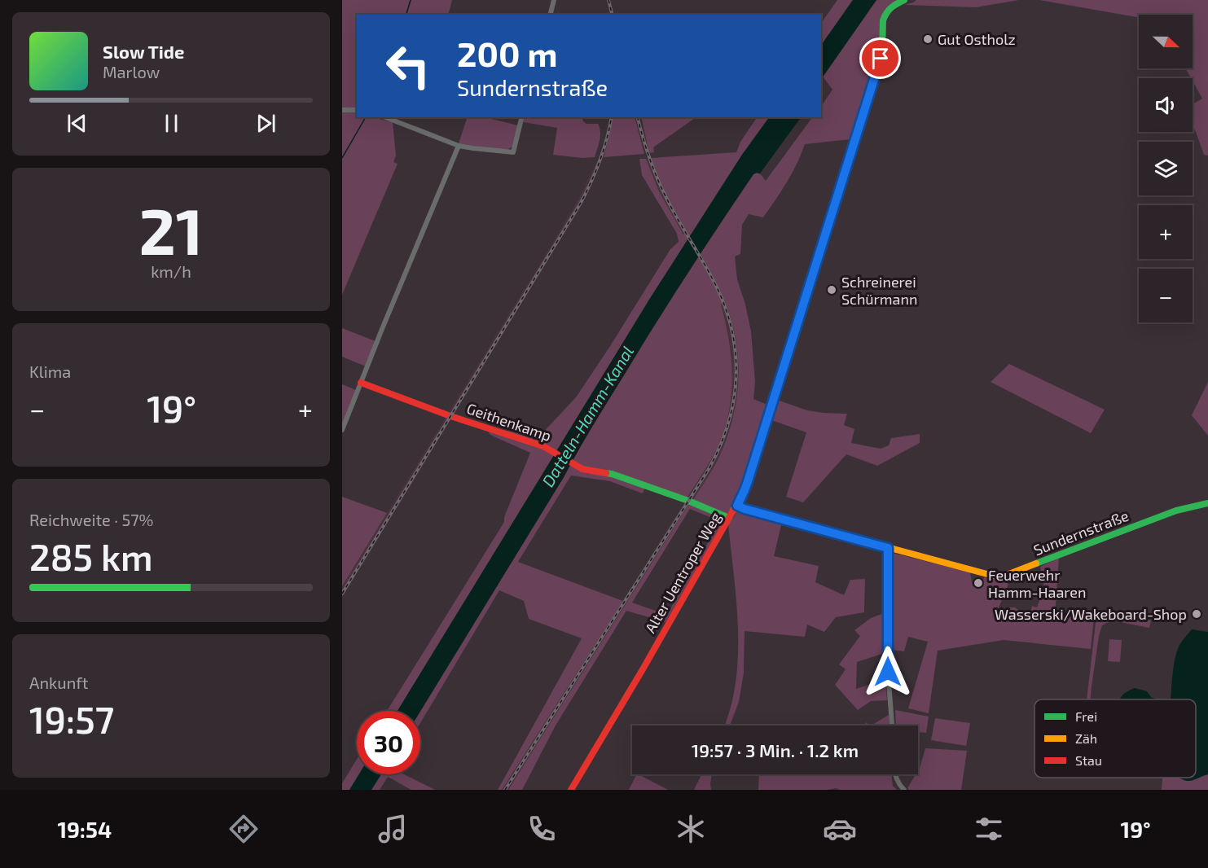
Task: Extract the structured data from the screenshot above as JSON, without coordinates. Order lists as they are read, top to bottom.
{
  "streets": {
    "street": ["Geithenkamp", "Sundernstraße", "Alter Uentroper Weg"]
  },
  "crossings": [
    ["Geithenkamp", "Alter Uentroper Weg"],
    ["Sundernstraße", "Alter Uentroper Weg"]
  ],
  "water": ["Datteln-Hamm-Kanal"],
  "places": [
    "Gut Ostholz",
    "Schreinerei Schürmann",
    "Feuerwehr Hamm-Haaren",
    "Wasserski/Wakeboard-Shop"
  ],
  "legend": ["Frei", "Zäh", "Stau"],
  "north": "right",
  "page": {
    "map_buttons": ["+", "−"],
    "turn": ["200 m", "Sundernstraße"],
    "song": ["Slow Tide", "Marlow"],
    "tile": [
      ["21", "km/h"],
      "Klima",
      ["Reichweite · 57%", "285 km"],
      ["Ankunft", "19:57"]
    ],
    "heat": ["−", "19°", "+"],
    "limit": "30",
    "trip": "19:57 · 3 Min. · 1.2 km",
    "tabs": ["19:54", "19°"]
  }
}
